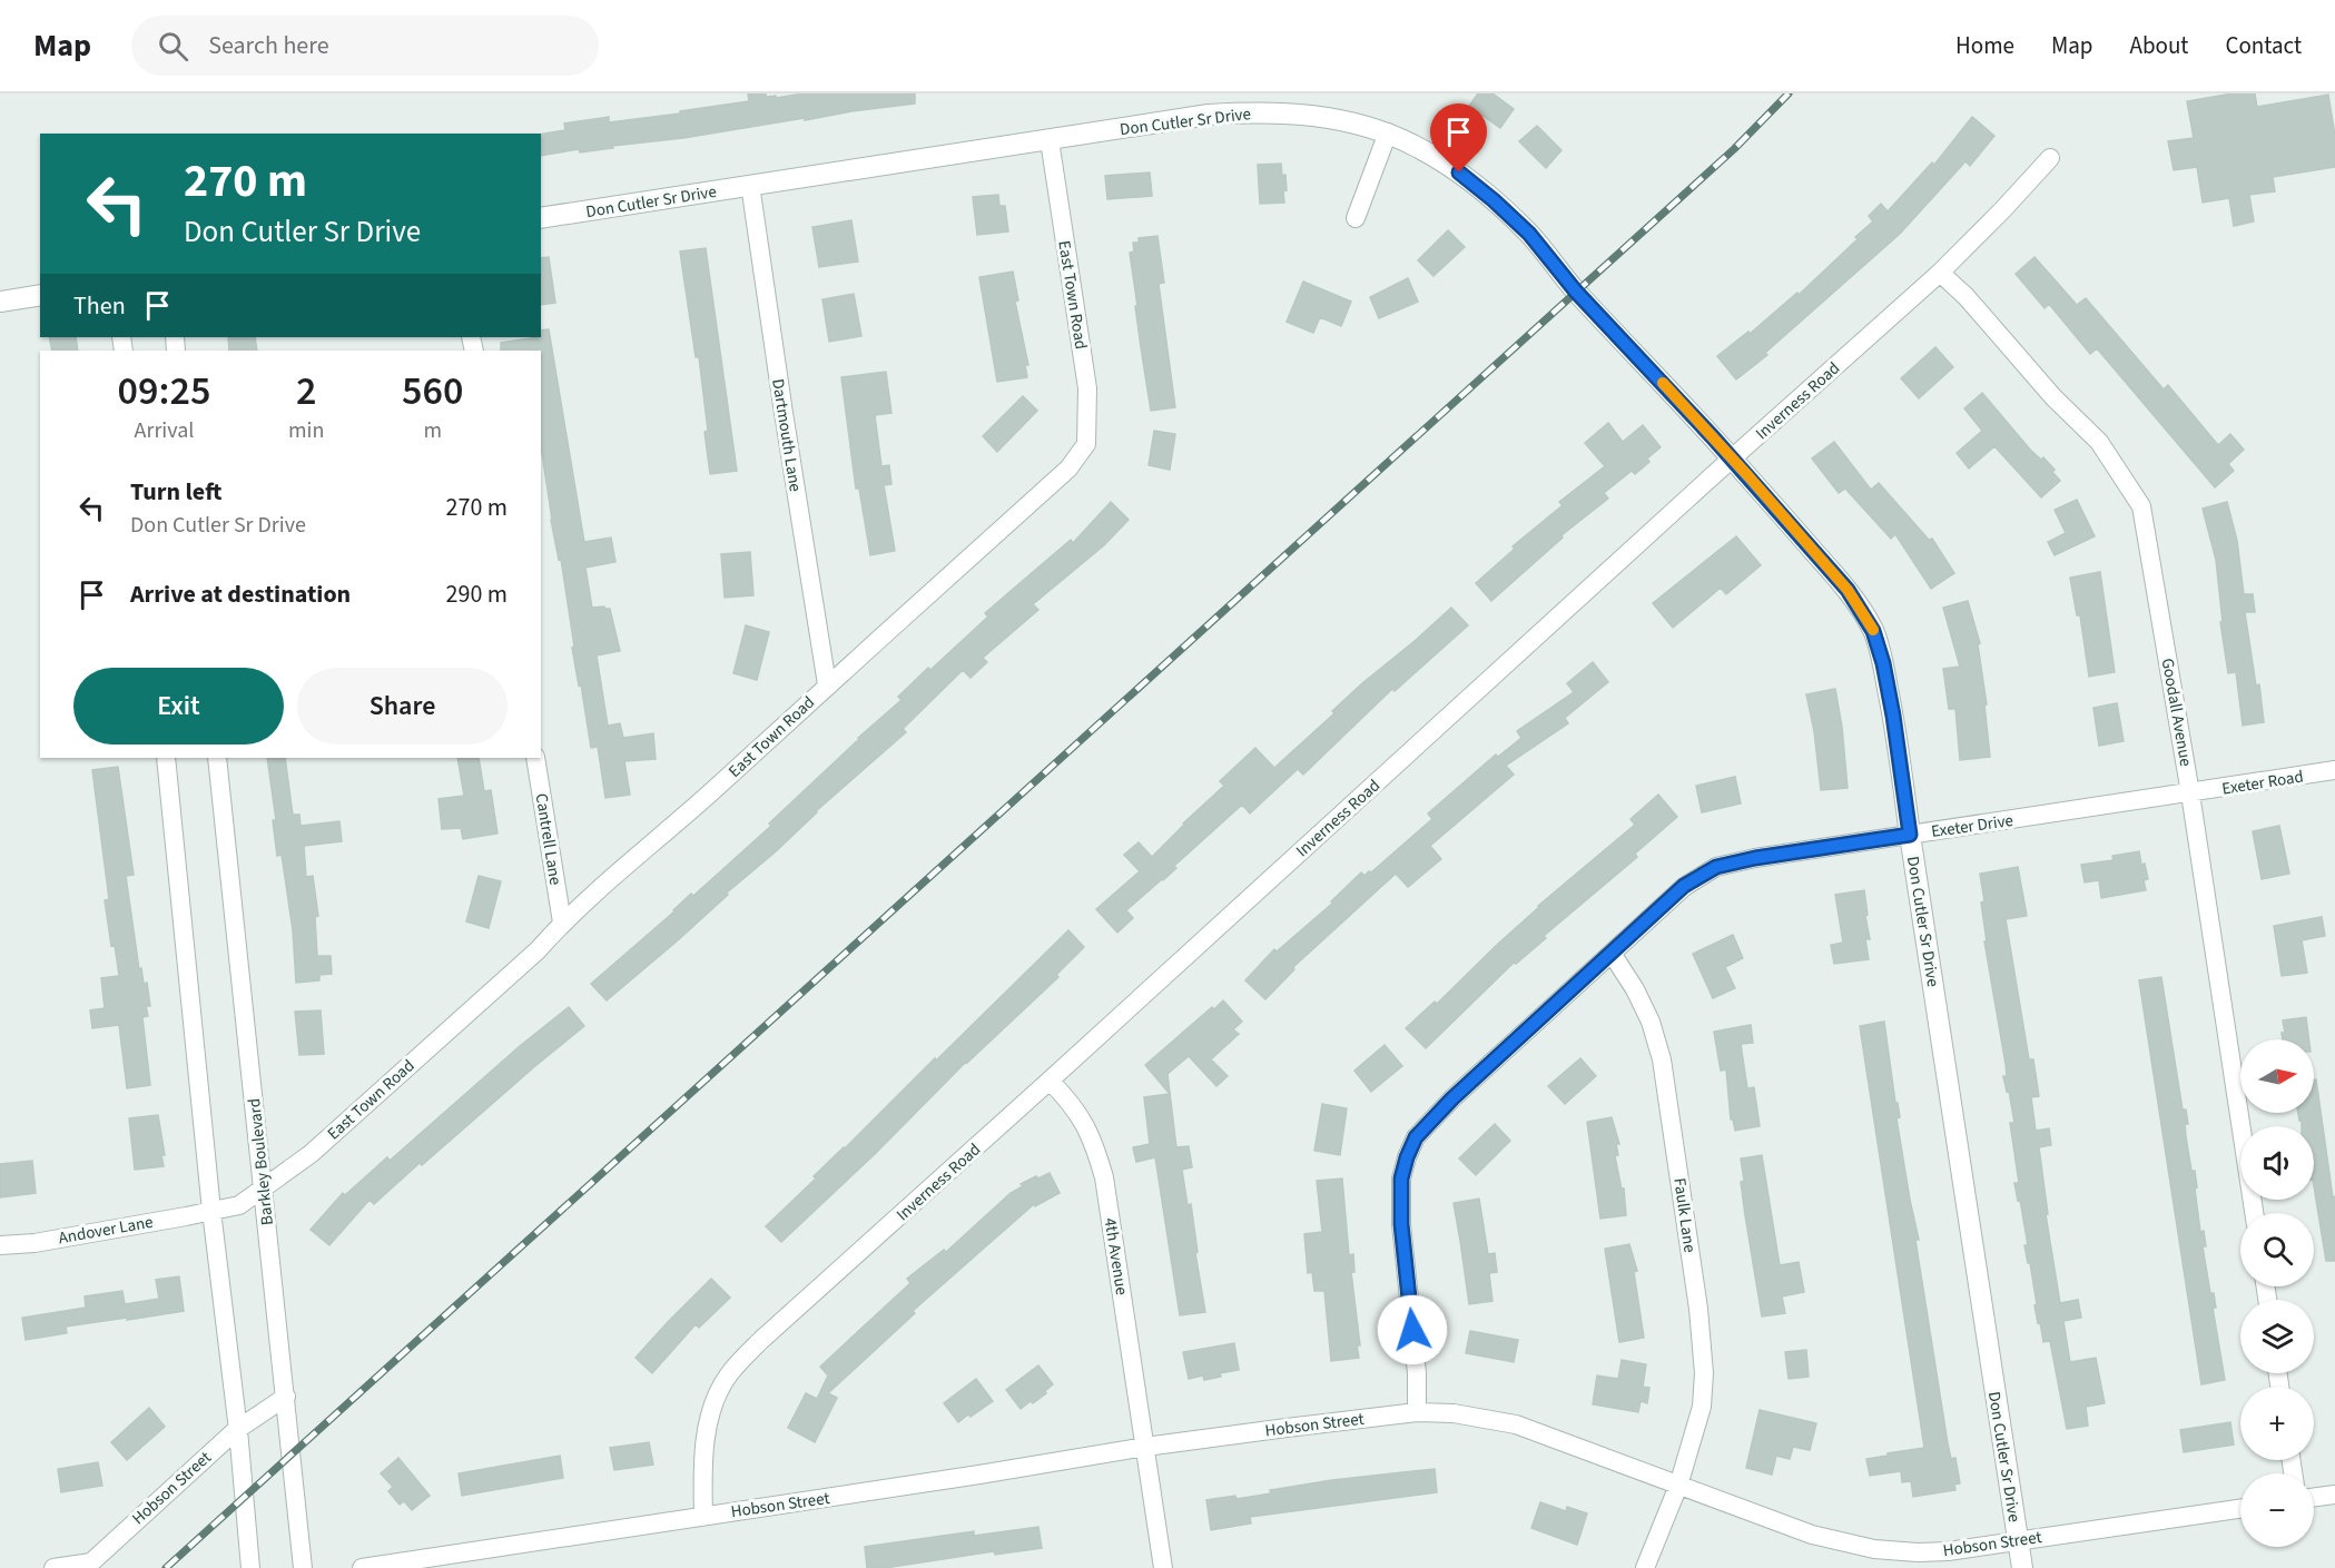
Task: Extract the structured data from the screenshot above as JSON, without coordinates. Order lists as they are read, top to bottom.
{
  "streets": {
    "street": [
      "Don Cutler Sr Drive",
      "East Town Road",
      "Inverness Road",
      "Dartmouth Lane",
      "Goodall Avenue",
      "Exeter Road",
      "Exeter Drive",
      "Cantrell Lane",
      "Barkley Boulevard",
      "Faulk Lane",
      "Andover Lane",
      "4th Avenue",
      "Hobson Street"
    ]
  },
  "crossings": [
    ["Don Cutler Sr Drive", "East Town Road"],
    ["Don Cutler Sr Drive", "Inverness Road"],
    ["Don Cutler Sr Drive", "Dartmouth Lane"],
    ["Don Cutler Sr Drive", "Exeter Drive"],
    ["Don Cutler Sr Drive", "Hobson Street"],
    ["East Town Road", "Dartmouth Lane"],
    ["East Town Road", "Cantrell Lane"],
    ["East Town Road", "Barkley Boulevard"],
    ["East Town Road", "Andover Lane"],
    ["Inverness Road", "Goodall Avenue"],
    ["Inverness Road", "4th Avenue"],
    ["Inverness Road", "Hobson Street"],
    ["Goodall Avenue", "Exeter Road"],
    ["Goodall Avenue", "Exeter Drive"],
    ["Exeter Road", "Exeter Drive"],
    ["Exeter Drive", "Faulk Lane"],
    ["Exeter Drive", "Hobson Street"],
    ["Barkley Boulevard", "Hobson Street"],
    ["Faulk Lane", "Hobson Street"],
    ["4th Avenue", "Hobson Street"]
  ],
  "north": "right",
  "page": {
    "header": "Map",
    "search": "Search here",
    "nav": [
      "Home",
      "Map",
      "About",
      "Contact"
    ],
    "turn": ["270 m", "Don Cutler Sr Drive"],
    "then": "Then",
    "eta": [
      "09:25",
      "Arrival",
      "2",
      "min",
      "560",
      "m"
    ],
    "list": [
      {
        "name": "Turn left",
        "note": "Don Cutler Sr Drive",
        "value": "270 m"
      },
      {
        "name": "Arrive at destination",
        "value": "290 m"
      }
    ],
    "buttons": ["Exit", "Share"],
    "map_buttons": ["+", "−"]
  }
}
